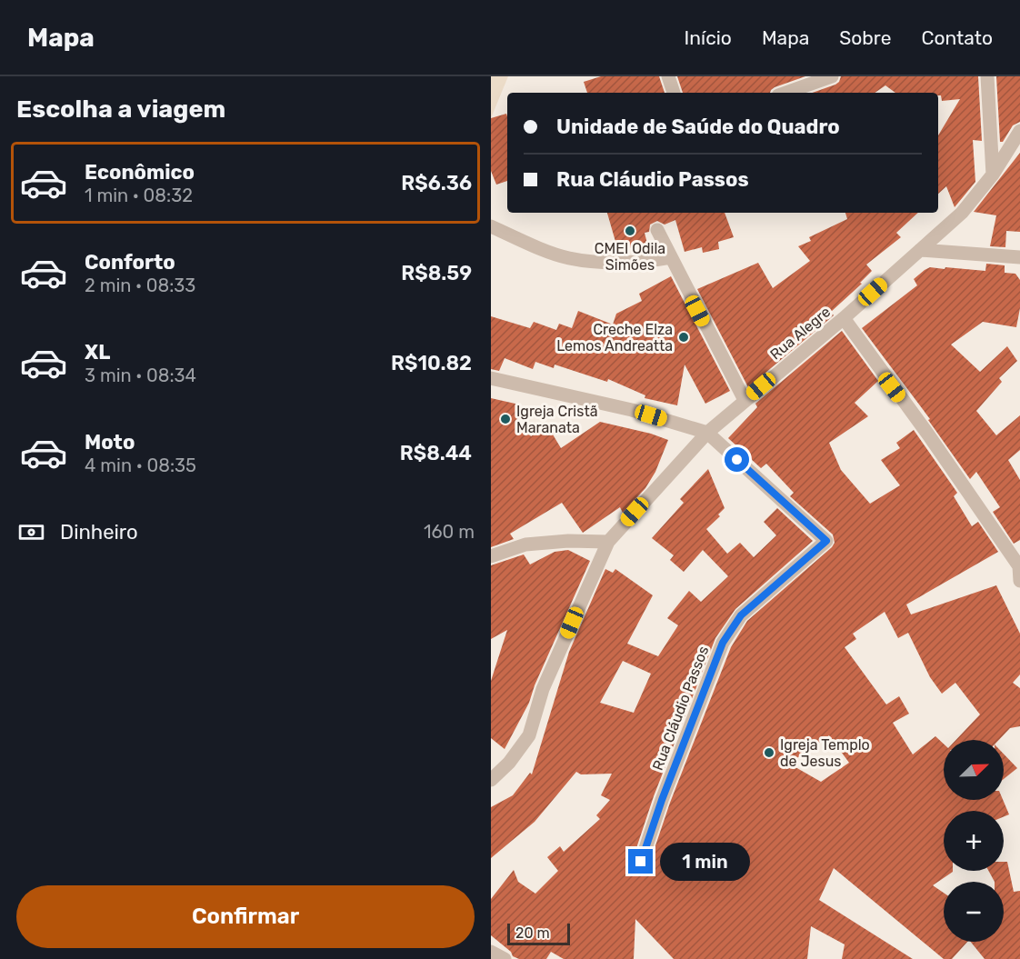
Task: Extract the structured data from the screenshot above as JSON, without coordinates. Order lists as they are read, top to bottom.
{
  "streets": {
    "street": ["Rua Alegre", "Rua Cláudio Passos"]
  },
  "crossings": [
    ["Rua Alegre", "Rua Cláudio Passos"]
  ],
  "places": [
    "CMEI Odila Simões",
    "Creche Elza Lemos Andreatta",
    "Igreja Cristã Maranata",
    "Igreja Templo de Jesus"
  ],
  "scale_bar": "20 m",
  "north": "top right",
  "page": {
    "header": "Mapa",
    "nav": [
      "Início",
      "Mapa",
      "Sobre",
      "Contato"
    ],
    "heading": "Escolha a viagem",
    "banner": ["Unidade de Saúde do Quadro", "Rua Cláudio Passos"],
    "list": [
      {
        "name": "Econômico",
        "note": "1 min · 08:32",
        "value": "R$6.36"
      },
      {
        "name": "Conforto",
        "note": "2 min · 08:33",
        "value": "R$8.59"
      },
      {
        "name": "XL",
        "note": "3 min · 08:34",
        "value": "R$10.82"
      },
      {
        "name": "Moto",
        "note": "4 min · 08:35",
        "value": "R$8.44"
      }
    ],
    "pay": ["Dinheiro", "160 m"],
    "map_buttons": ["+", "−"],
    "bubble": "1 min",
    "buttons": "Confirmar",
    "scale": "20 m"
  }
}
